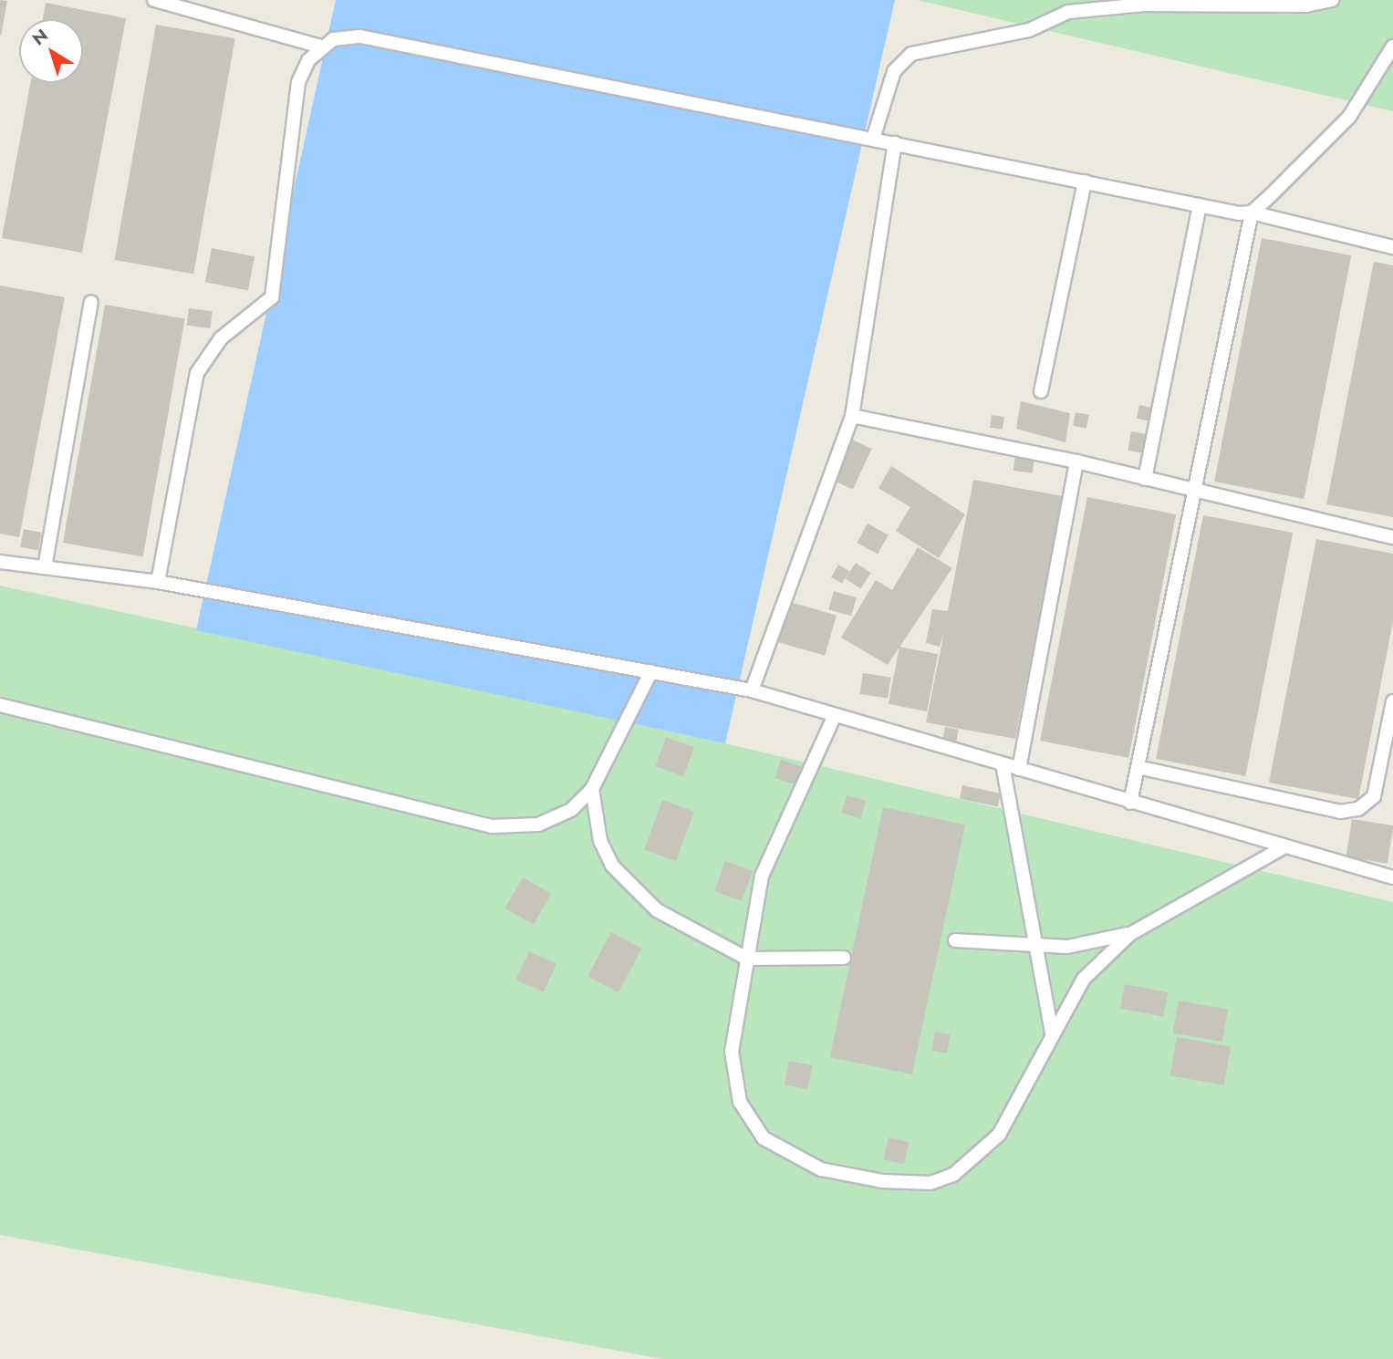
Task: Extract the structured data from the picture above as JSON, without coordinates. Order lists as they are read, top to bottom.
{
  "north": "top left"
}
